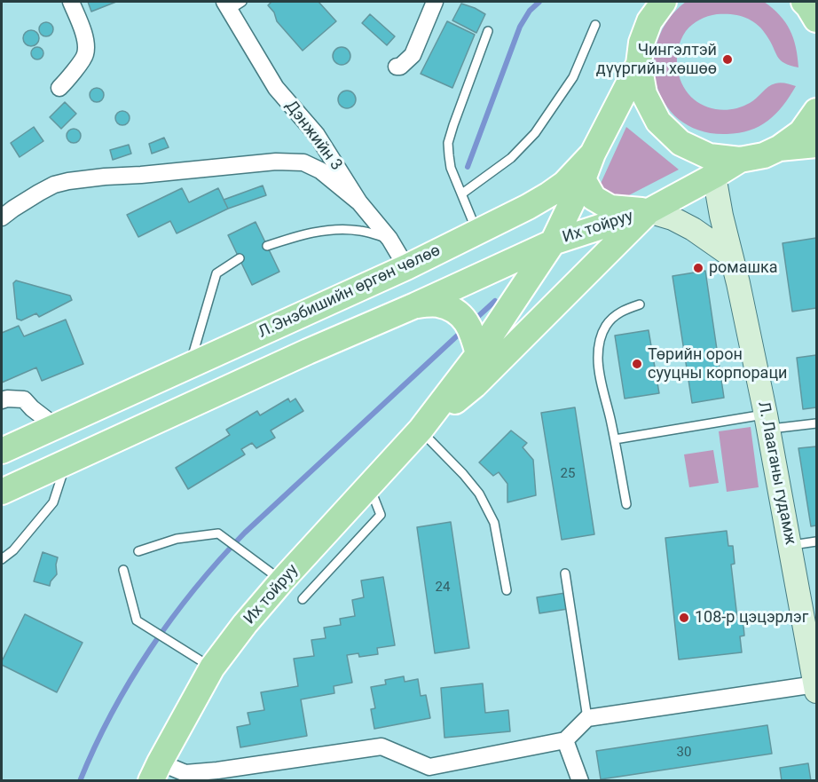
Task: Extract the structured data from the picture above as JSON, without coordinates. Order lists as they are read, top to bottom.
{
  "streets": {
    "main road": ["Их тойруу", "Л.Энэбишийн өргөн чөлөө", "Л. Лааганы гудамж"],
    "street": ["Дэнжийн 3"]
  },
  "crossings": [
    ["Дэнжийн 3", "Л.Энэбишийн өргөн чөлөө"],
    ["Их тойруу", "Л. Лааганы гудамж"]
  ],
  "places": [
    "Чингэлтэй дүүргийн хөшөө",
    "ромашка",
    "Төрийн орон сууцны корпораци",
    "108-р цэцэрлэг"
  ],
  "house_numbers": ["25", "24", "30"]
}
